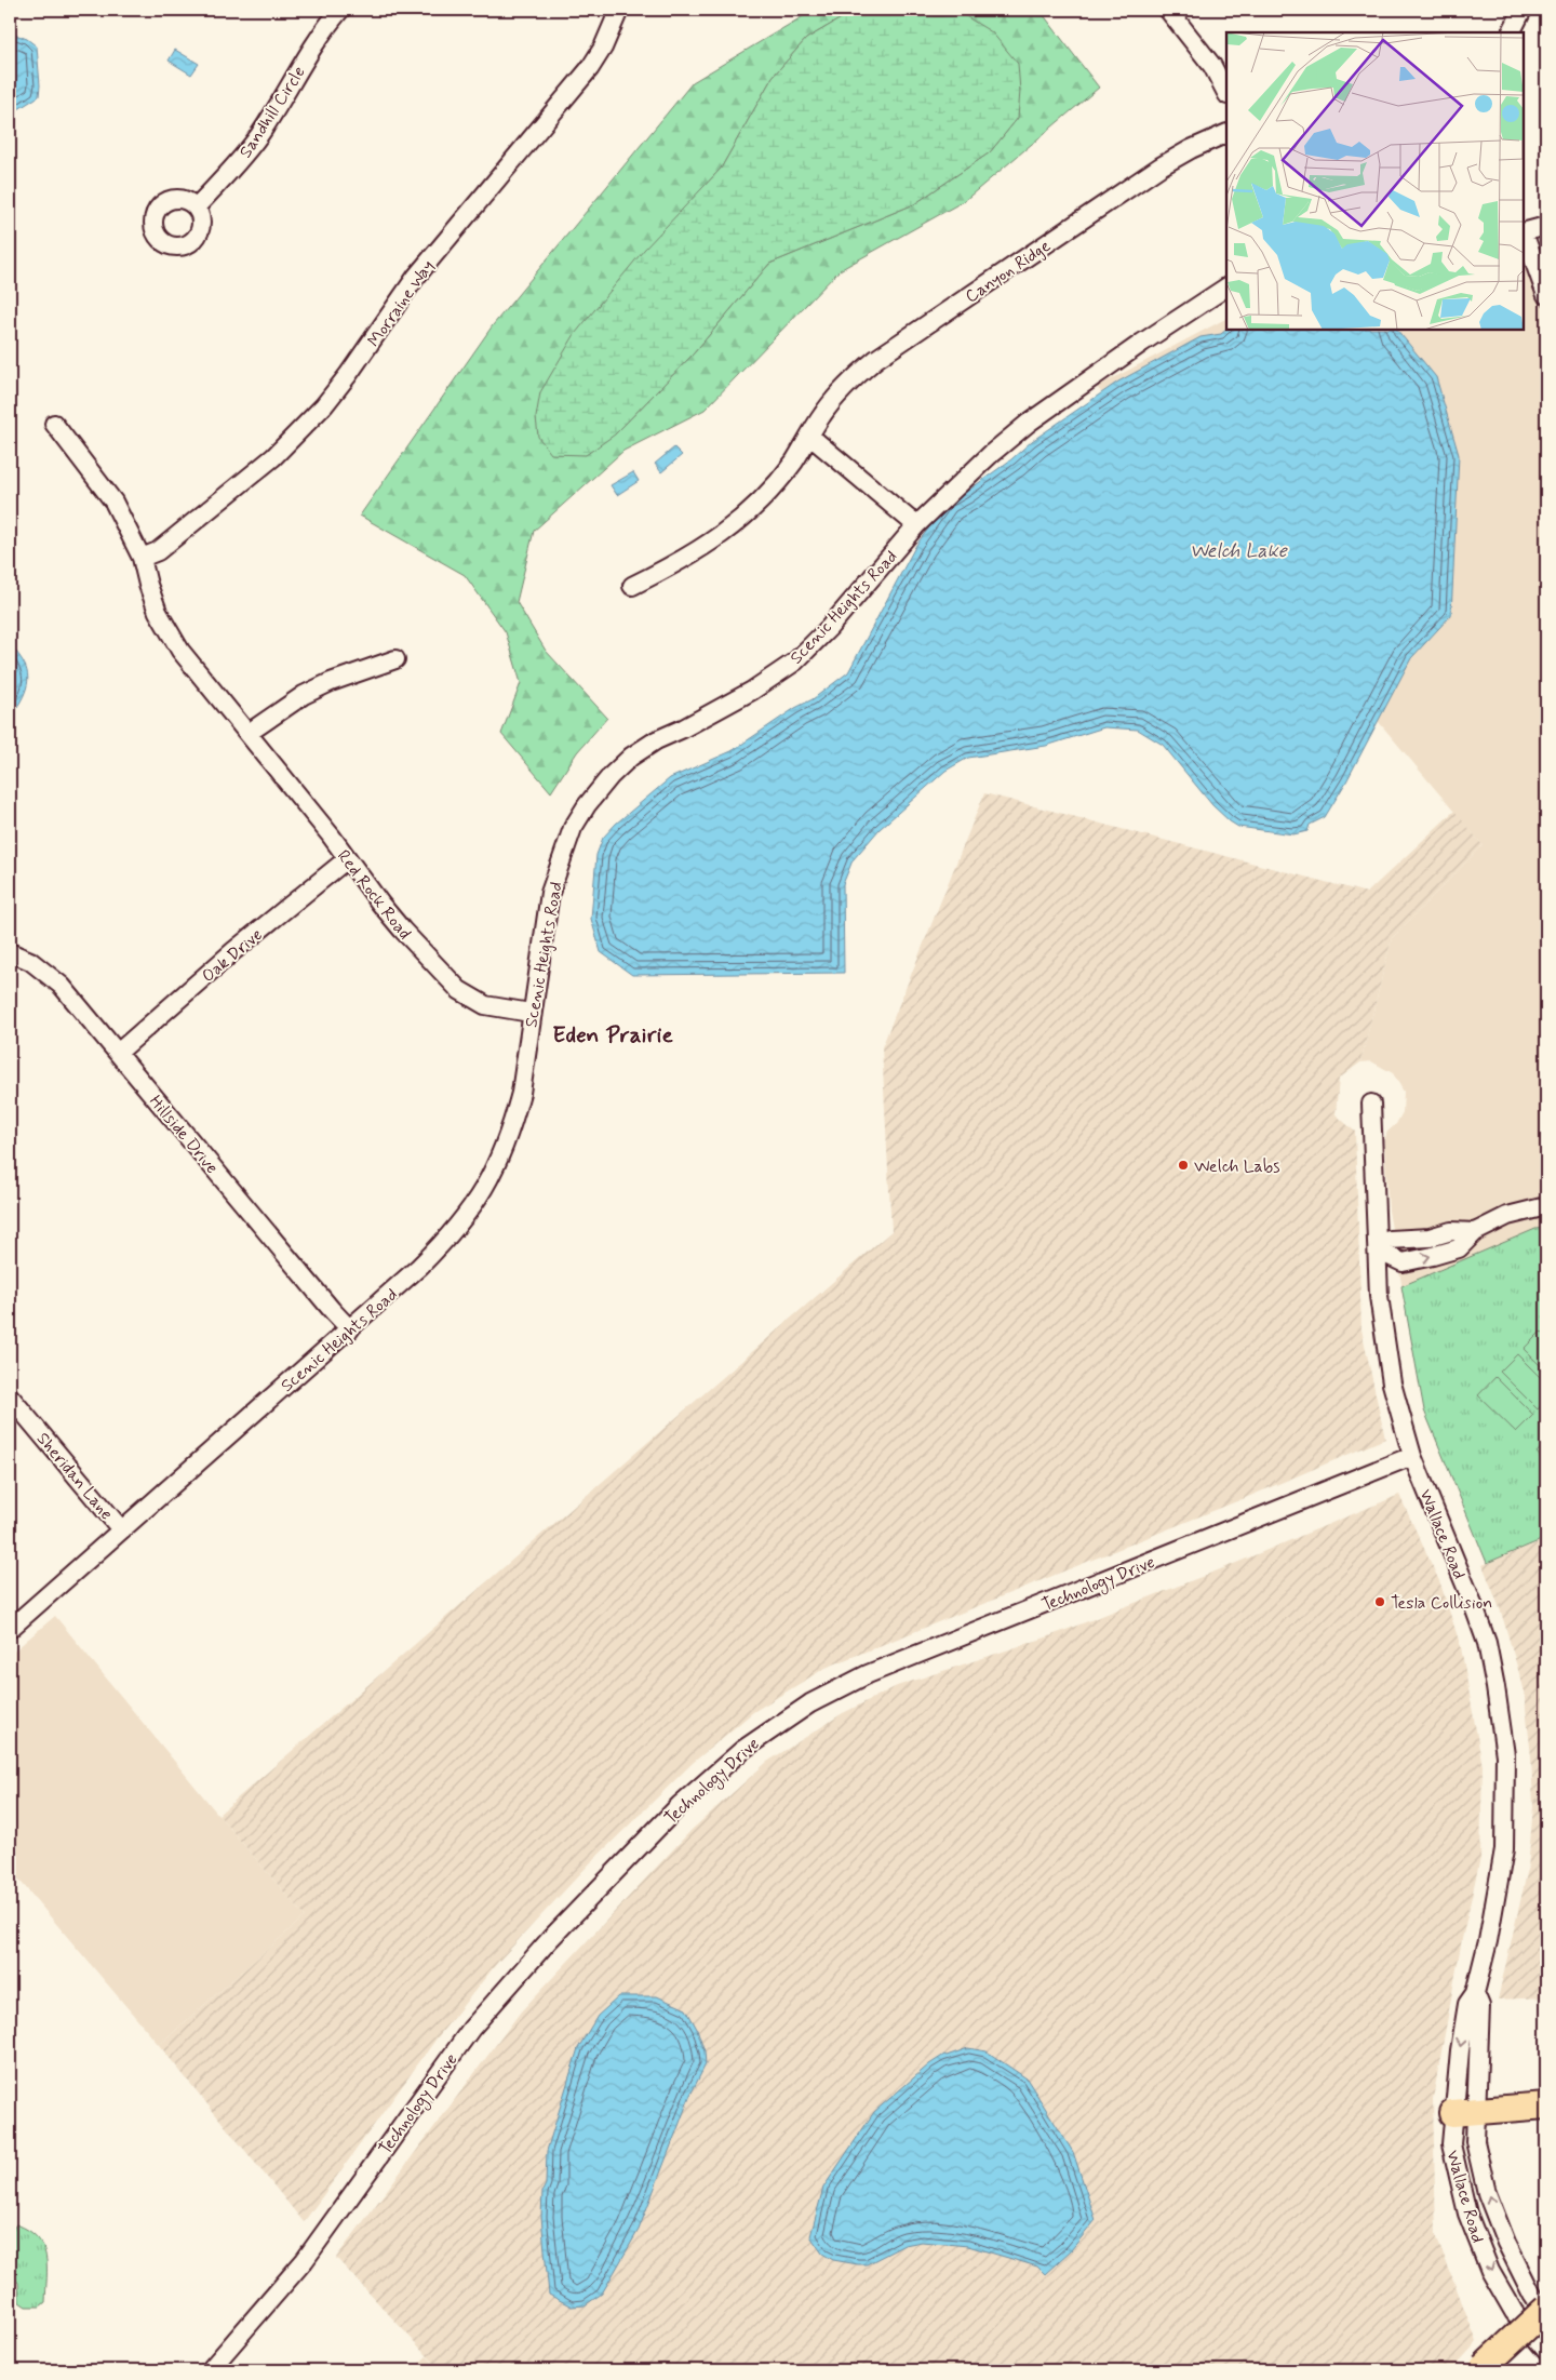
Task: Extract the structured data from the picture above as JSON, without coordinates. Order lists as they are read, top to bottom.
{
  "streets": {
    "street": [
      "Sandhill Circle",
      "Canyon Ridge",
      "Morraine Way",
      "Scenic Heights Road",
      "Red Rock Road",
      "Oak Drive",
      "Hillside Drive",
      "Sheridan Lane",
      "Wallace Road",
      "Technology Drive"
    ]
  },
  "crossings": [
    ["Morraine Way", "Red Rock Road"],
    ["Scenic Heights Road", "Red Rock Road"],
    ["Scenic Heights Road", "Hillside Drive"],
    ["Scenic Heights Road", "Sheridan Lane"],
    ["Red Rock Road", "Oak Drive"],
    ["Oak Drive", "Hillside Drive"],
    ["Wallace Road", "Technology Drive"]
  ],
  "districts": ["Eden Prairie"],
  "water": ["Welch Lake"],
  "places": ["Welch Labs", "Tesla Collision"]
}
